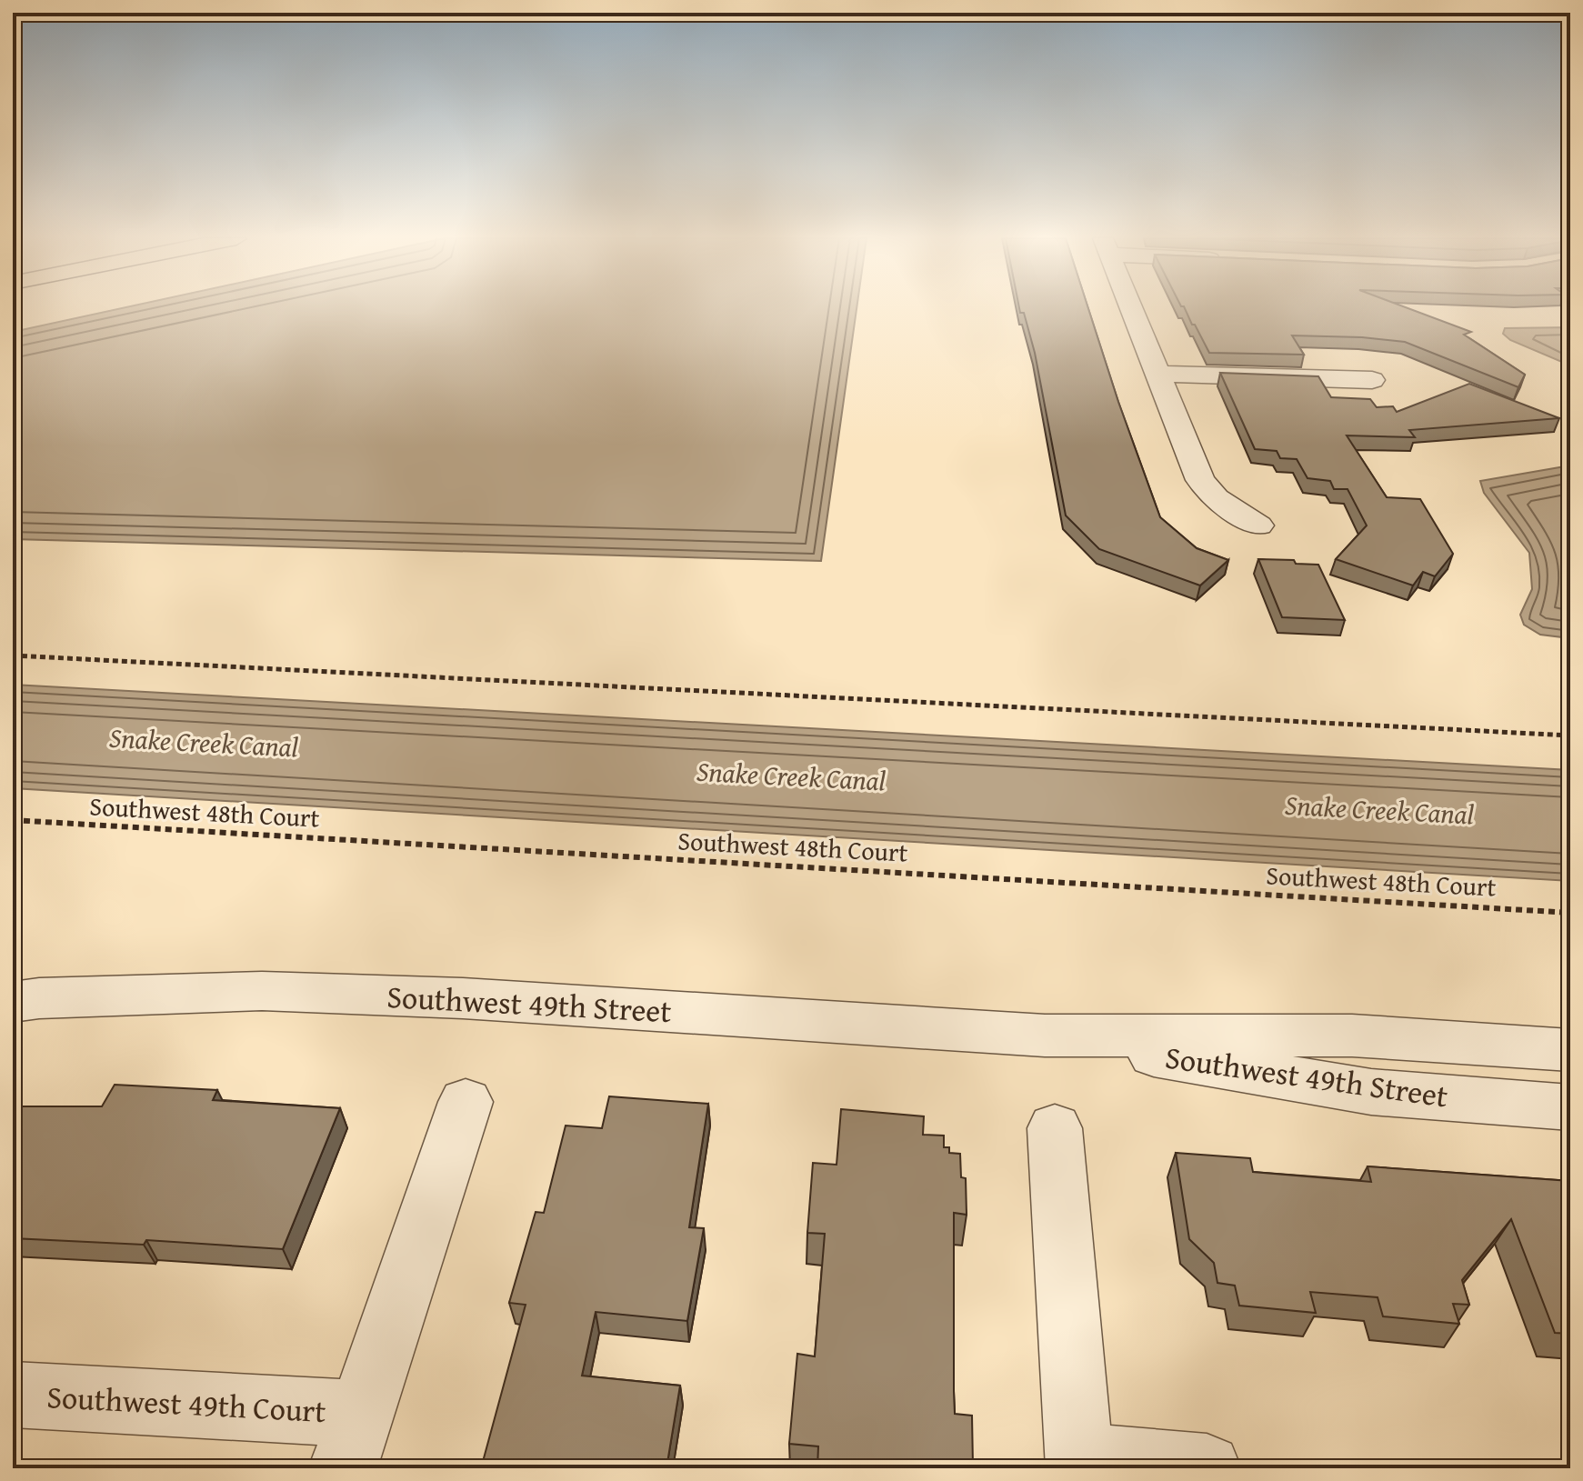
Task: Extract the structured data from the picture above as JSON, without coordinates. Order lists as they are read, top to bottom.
{
  "streets": {
    "street": ["Southwest 49th Street", "Southwest 49th Court"],
    "path": ["Southwest 48th Court"]
  },
  "water": ["Snake Creek Canal"]
}
